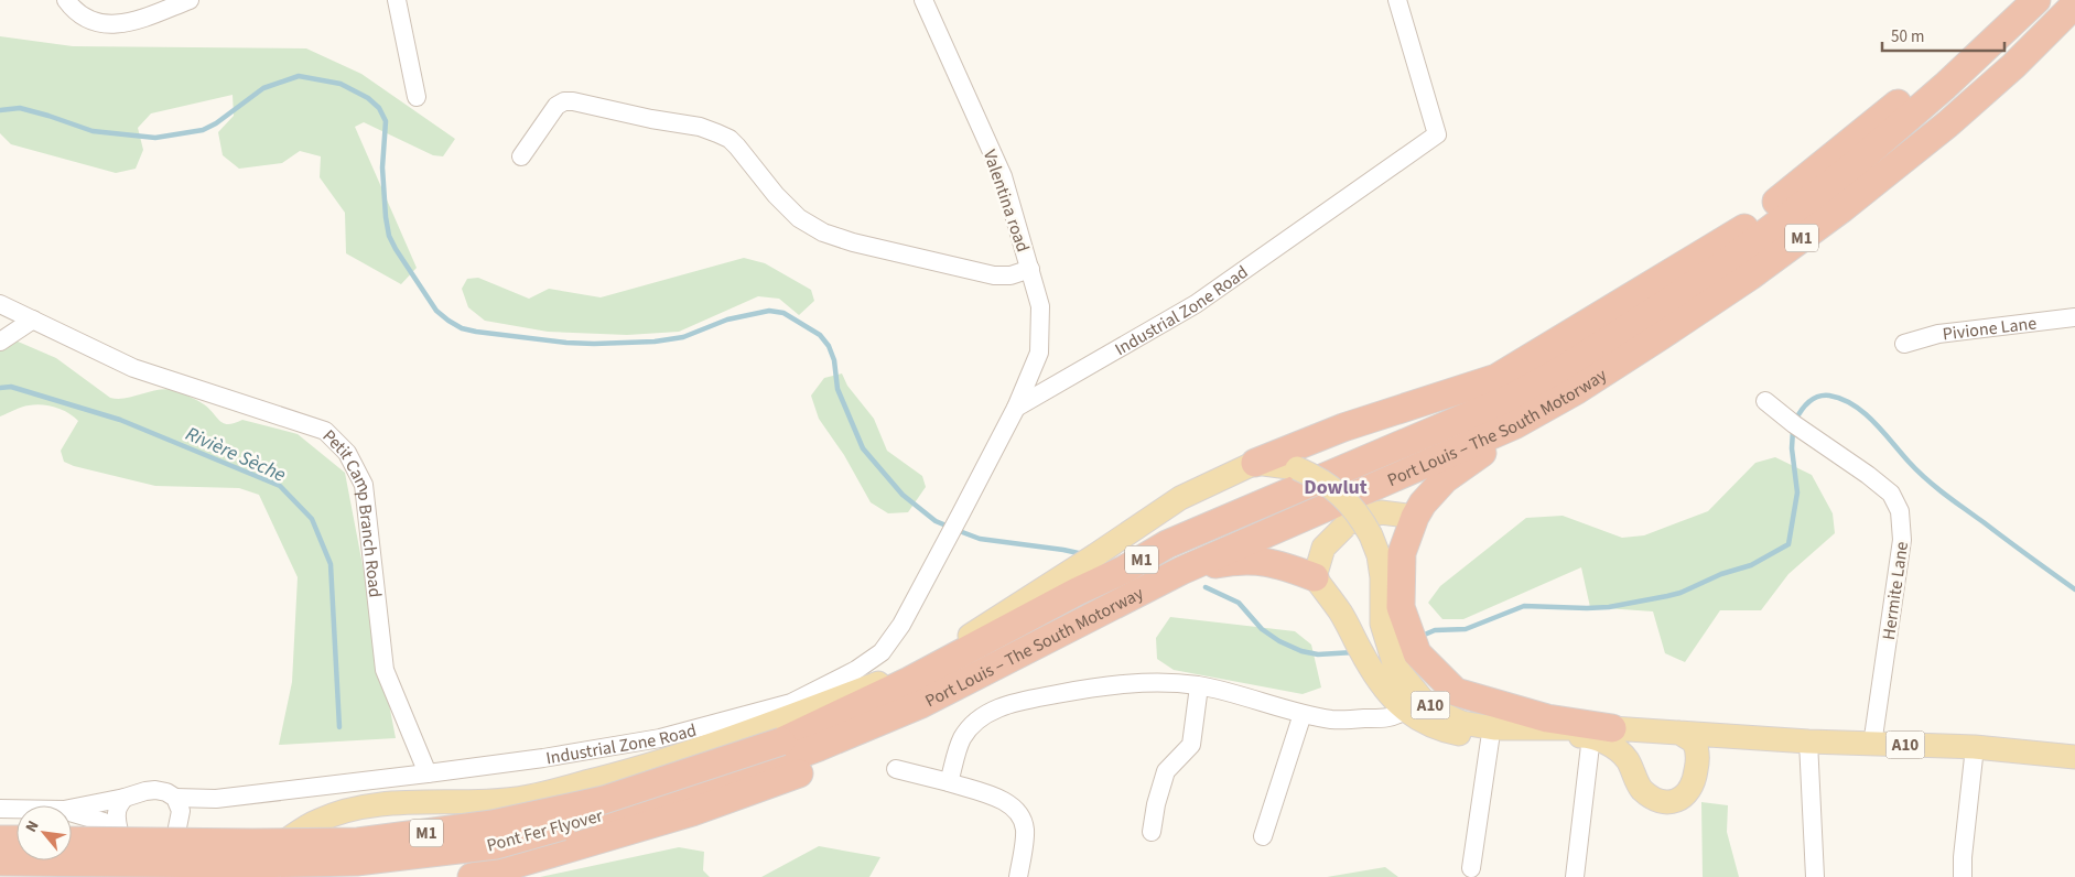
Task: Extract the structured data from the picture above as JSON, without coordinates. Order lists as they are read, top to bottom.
{
  "streets": {
    "highway": ["M1", "Port Louis – The South Motorway", "Pont Fer Flyover"],
    "main road": ["A10"],
    "street": [
      "Valentina road",
      "Industrial Zone Road",
      "Pivione Lane",
      "Petit Camp Branch Road",
      "Hermite Lane"
    ]
  },
  "crossings": [
    ["Valentina road", "Industrial Zone Road"],
    ["Industrial Zone Road", "Petit Camp Branch Road"],
    ["Port Louis – The South Motorway", "Pont Fer Flyover"],
    ["Hermite Lane", "A10"]
  ],
  "districts": ["Dowlut"],
  "water": ["Rivière Sèche"],
  "scale_bar": "50 m",
  "north": "top left"
}
